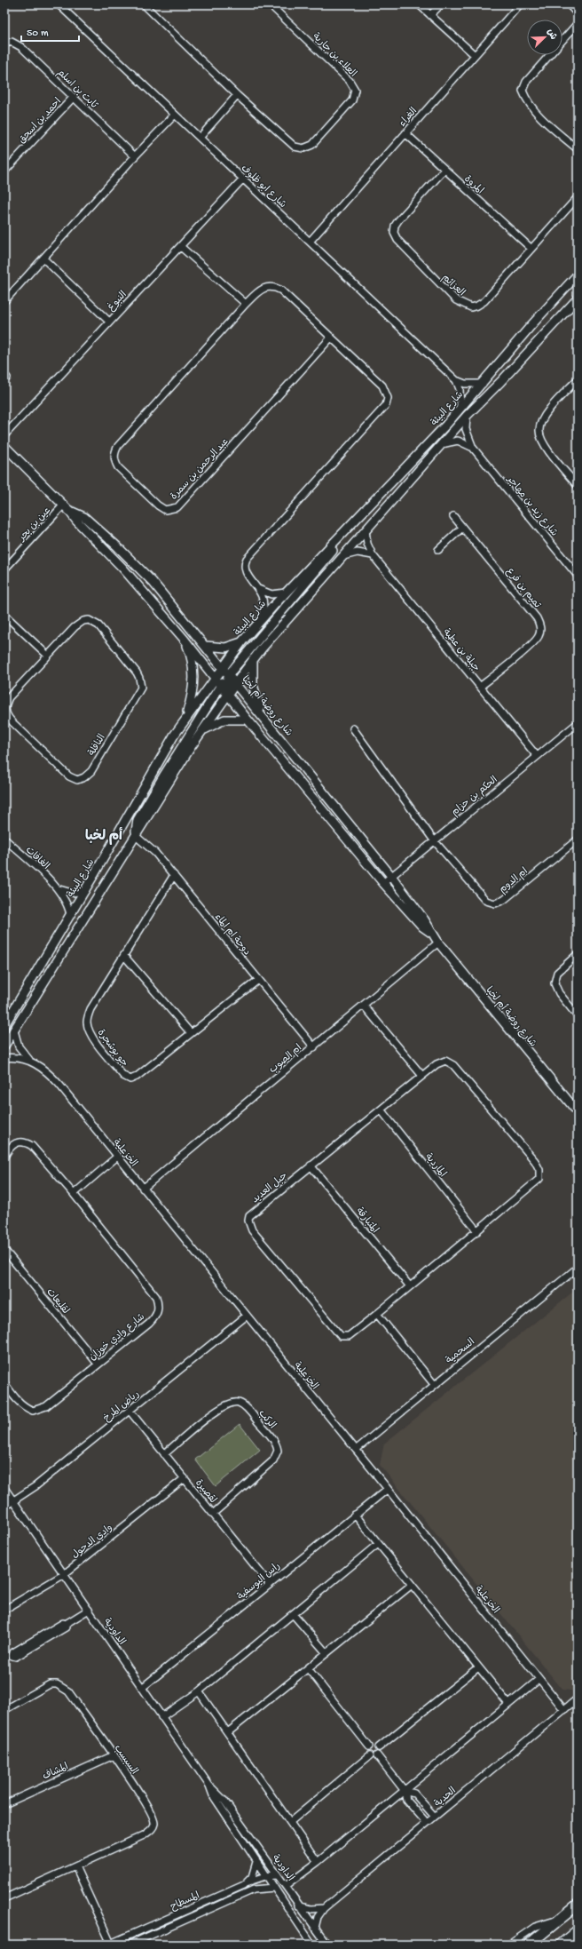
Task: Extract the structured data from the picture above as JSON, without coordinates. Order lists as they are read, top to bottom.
{
  "streets": {
    "street": [
      "العلاء بن جارية",
      "ثابت بن اسلم",
      "الغراء",
      "احمد بن اسحق",
      "المروة",
      "شارع ابو ظلوف",
      "العزائم",
      "النبوغ",
      "شارع البيئة",
      "عبد الرحمن بن سمرة",
      "شارع زيد بن مهاجر",
      "عين بن بحر",
      "تميم بن فرع",
      "جبلة بن عطية",
      "شارع روضة أم لخبا",
      "النافلة",
      "الحكم بن حزام",
      "الغافات",
      "ام الدوم",
      "دوحة ام الماء",
      "جو بوشجرة",
      "ام الصوب",
      "الخزعلية",
      "الماردية",
      "جبل العديد",
      "المتبارقة",
      "لقليعات",
      "شارع وادي خوزان",
      "السحمية",
      "رياض المرخ",
      "الركب",
      "لقصيرة",
      "وادي الدحول",
      "راس اليوسفية",
      "الداودية",
      "السبسب",
      "المشاف",
      "الحدية",
      "المسطاح"
    ]
  },
  "crossings": [
    ["ثابت بن اسلم", "احمد بن اسحق"],
    ["الغراء", "المروة"],
    ["الغراء", "شارع ابو ظلوف"],
    ["المروة", "العزائم"],
    ["شارع ابو ظلوف", "النبوغ"],
    ["شارع البيئة", "عبد الرحمن بن سمرة"],
    ["شارع البيئة", "شارع زيد بن مهاجر"],
    ["شارع البيئة", "جبلة بن عطية"],
    ["شارع البيئة", "شارع روضة أم لخبا"],
    ["شارع البيئة", "الغافات"],
    ["شارع البيئة", "دوحة ام الماء"],
    ["شارع البيئة", "الخزعلية"],
    ["عين بن بحر", "شارع روضة أم لخبا"],
    ["تميم بن فرع", "جبلة بن عطية"],
    ["جبلة بن عطية", "الحكم بن حزام"],
    ["شارع روضة أم لخبا", "الحكم بن حزام"],
    ["شارع روضة أم لخبا", "ام الصوب"],
    ["الحكم بن حزام", "ام الدوم"],
    ["دوحة ام الماء", "جو بوشجرة"],
    ["دوحة ام الماء", "ام الصوب"],
    ["ام الصوب", "الخزعلية"],
    ["الخزعلية", "السحمية"],
    ["الخزعلية", "رياض المرخ"],
    ["الخزعلية", "راس اليوسفية"],
    ["الخزعلية", "الحدية"],
    ["الماردية", "جبل العديد"],
    ["جبل العديد", "المتبارقة"],
    ["لقليعات", "شارع وادي خوزان"],
    ["رياض المرخ", "لقصيرة"],
    ["رياض المرخ", "الداودية"],
    ["الركب", "لقصيرة"],
    ["لقصيرة", "وادي الدحول"],
    ["لقصيرة", "راس اليوسفية"],
    ["وادي الدحول", "الداودية"],
    ["راس اليوسفية", "الداودية"],
    ["الداودية", "الحدية"],
    ["الداودية", "المسطاح"],
    ["السبسب", "المشاف"]
  ],
  "districts": ["أم لخبا"],
  "scale_bar": "50 m",
  "north": "top right"
}
